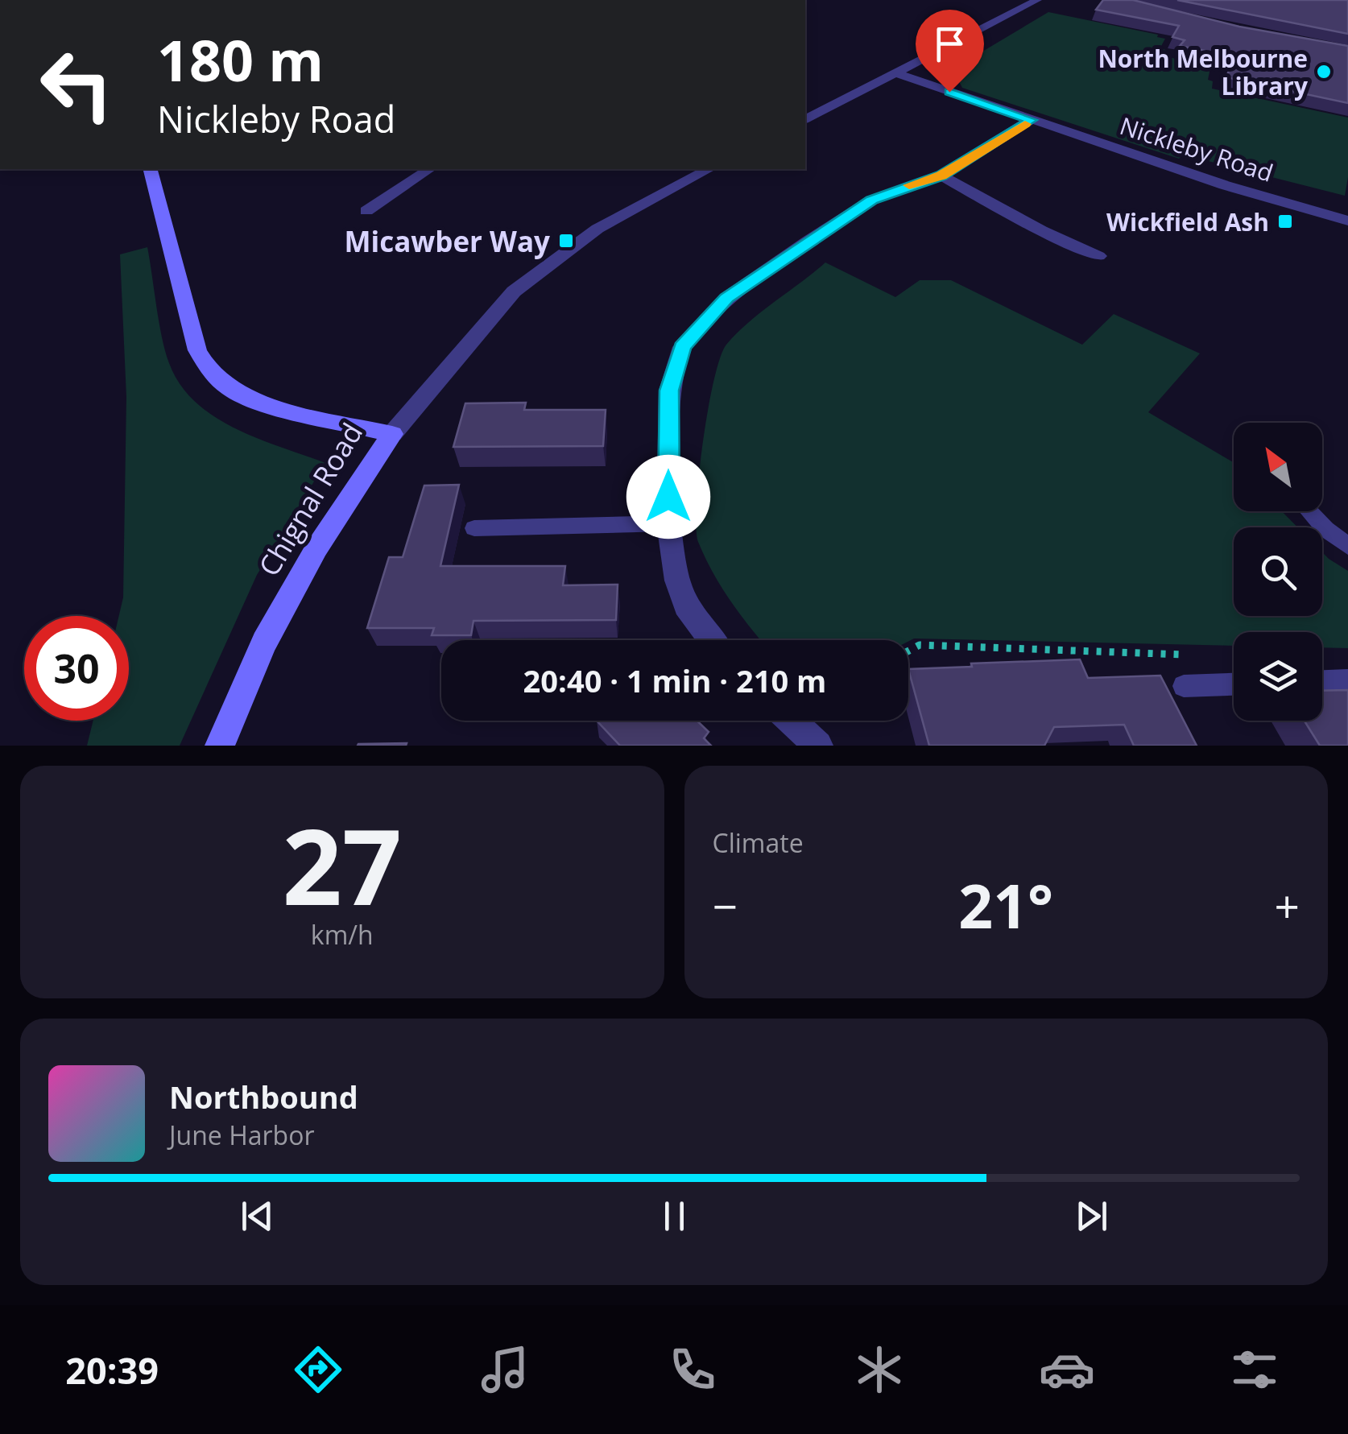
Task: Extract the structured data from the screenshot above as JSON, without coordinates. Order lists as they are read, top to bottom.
{
  "streets": {
    "street": ["Nickleby Road", "Chignal Road"]
  },
  "places": {
    "other": ["North Melbourne Library"],
    "transit": ["Wickfield Ash", "Micawber Way"]
  },
  "north": "top left",
  "page": {
    "turn": ["180 m", "Nickleby Road"],
    "limit": "30",
    "trip": "20:40 · 1 min · 210 m",
    "tile": [
      ["27", "km/h"],
      "Climate"
    ],
    "heat": ["−", "21°", "+"],
    "song": ["Northbound", "June Harbor"],
    "tabs": "20:39"
  }
}
